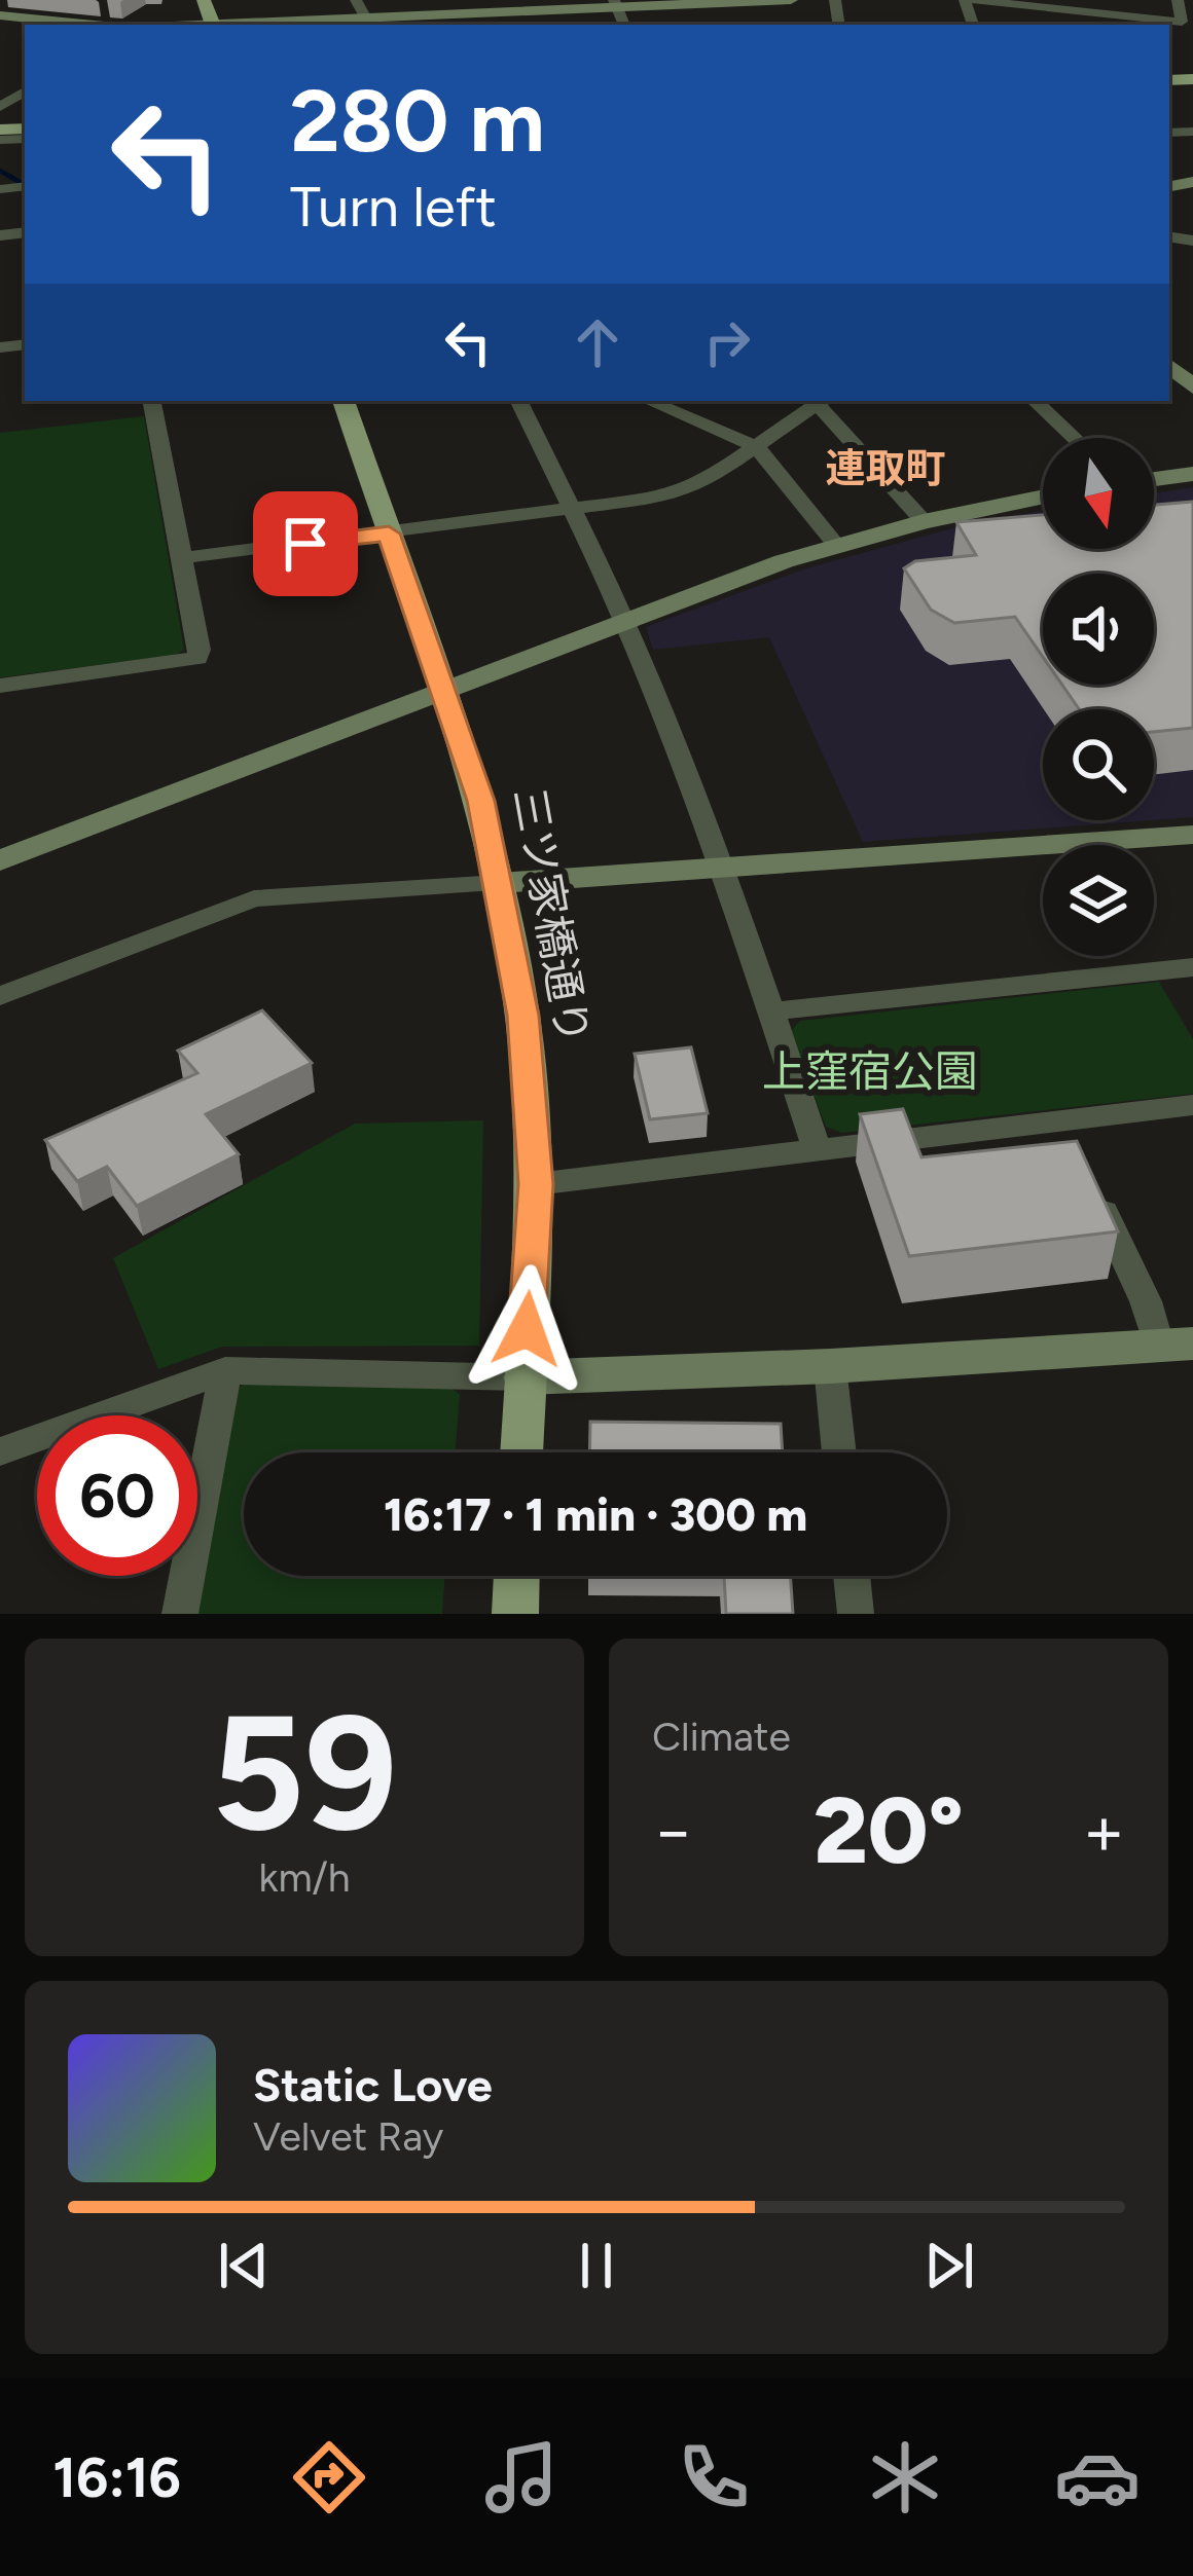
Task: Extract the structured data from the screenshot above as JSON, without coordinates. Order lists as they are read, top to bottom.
{
  "streets": {
    "main road": ["三ツ家橋通り"]
  },
  "districts": ["連取町"],
  "parks": ["上窪宿公園"],
  "north": "bottom",
  "page": {
    "turn": ["280 m", "Turn left"],
    "limit": "60",
    "trip": "16:17 · 1 min · 300 m",
    "tile": [
      ["59", "km/h"],
      "Climate"
    ],
    "heat": ["−", "20°", "+"],
    "song": ["Static Love", "Velvet Ray"],
    "tabs": "16:16"
  }
}
